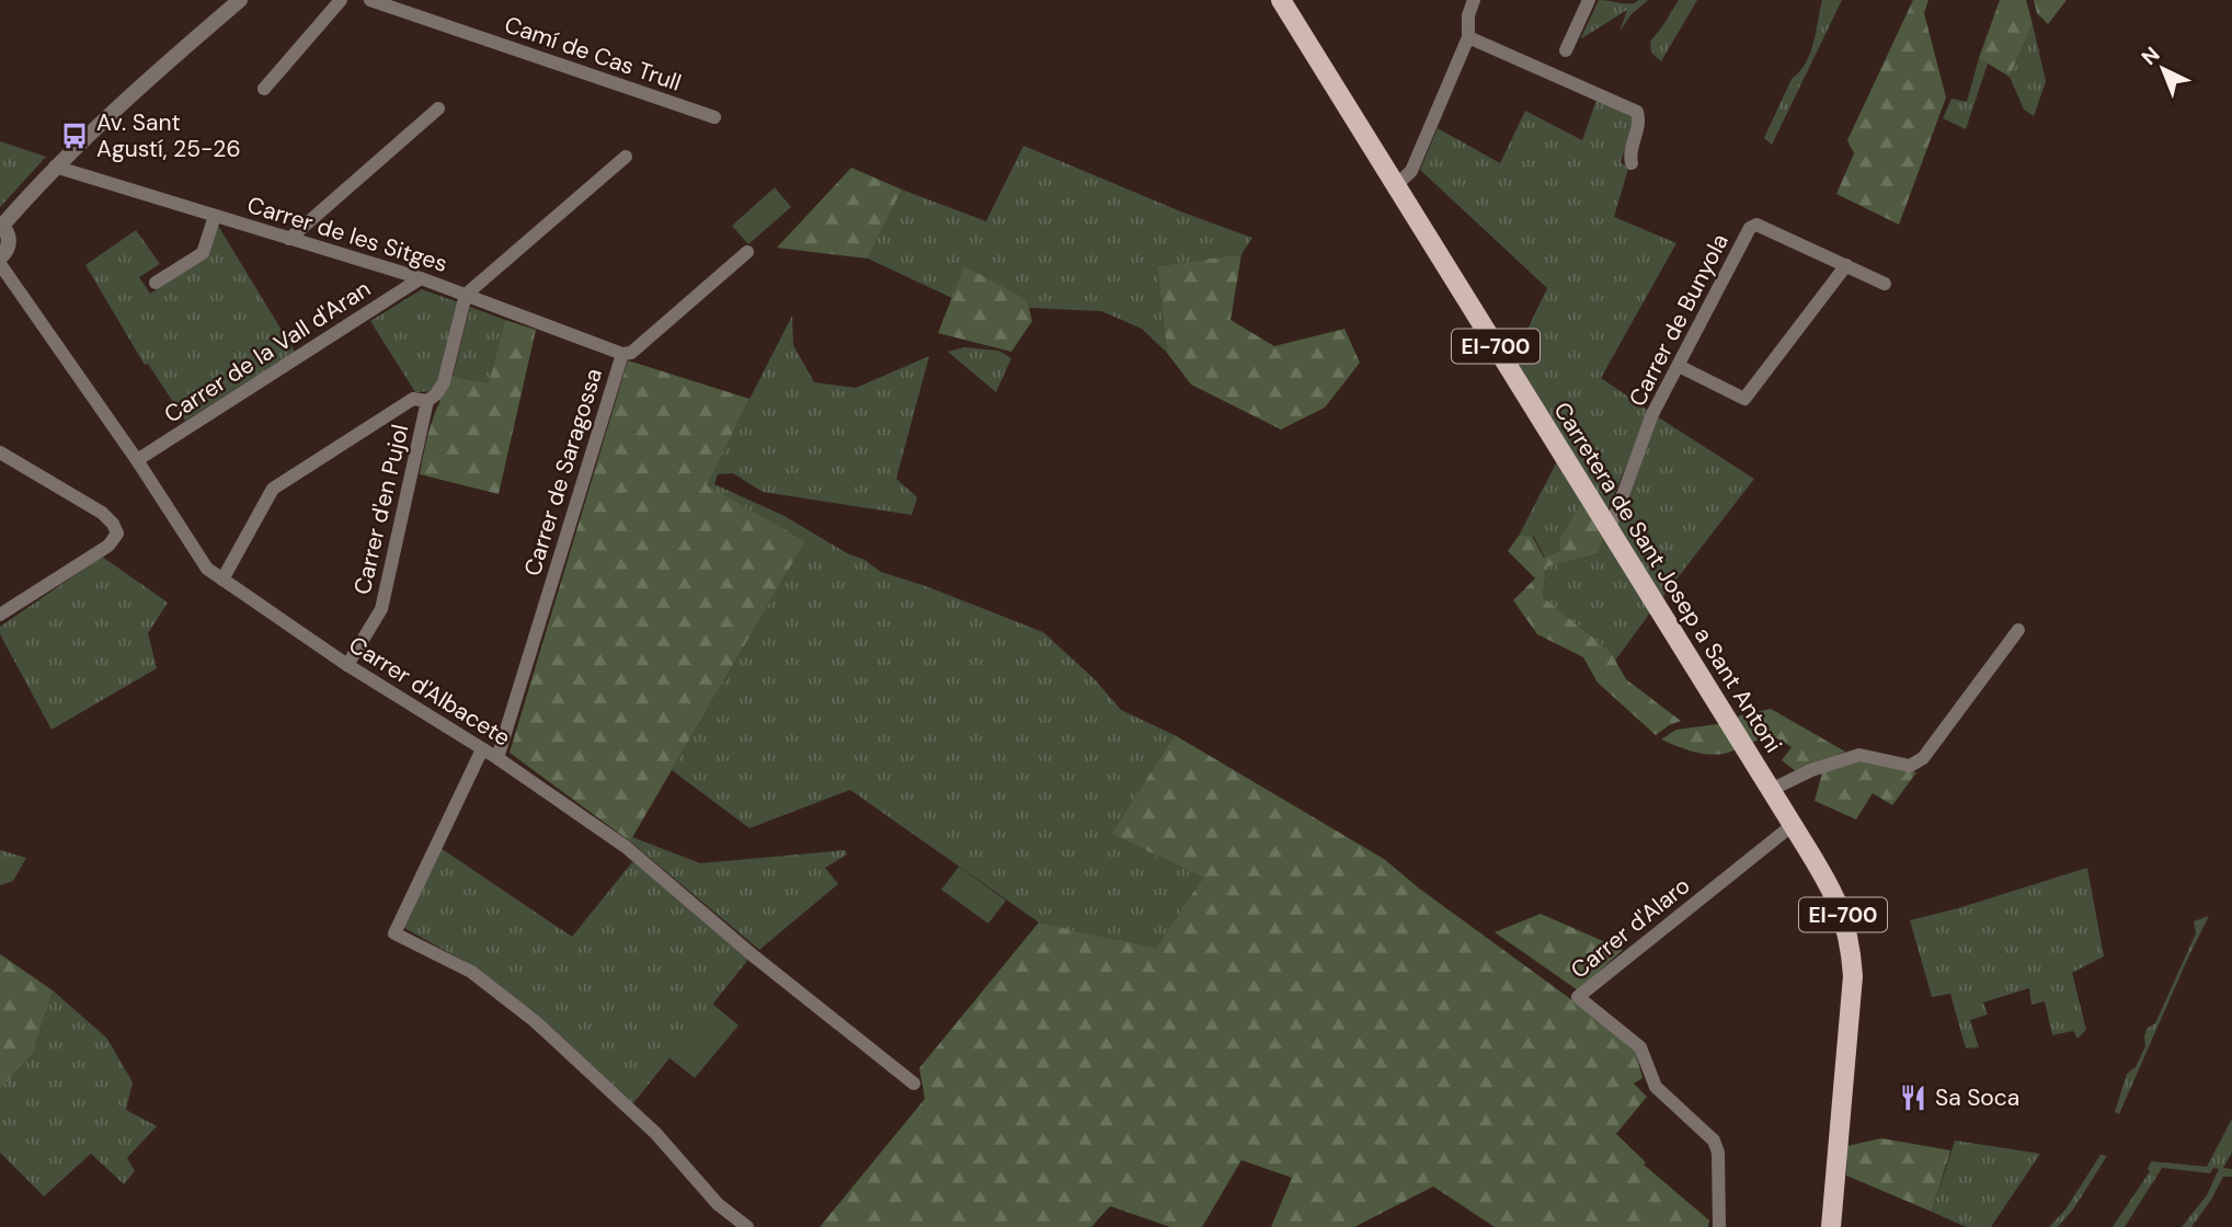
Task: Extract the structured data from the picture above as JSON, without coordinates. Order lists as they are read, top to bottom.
{
  "streets": {
    "main road": ["EI-700", "Carretera de Sant Josep a Sant Antoni"],
    "street": [
      "Camí de Cas Trull",
      "Carrer de les Sitges",
      "Carrer de Bunyola",
      "Carrer de la Vall d'Aran",
      "Carrer de Saragossa",
      "Carrer d'en Pujol",
      "Carrer d'Albacete",
      "Carrer d'Alaro"
    ]
  },
  "crossings": [
    ["Carrer de les Sitges", "Carrer de la Vall d'Aran"],
    ["Carrer de les Sitges", "Carrer de Saragossa"],
    ["Carrer de les Sitges", "Carrer d'en Pujol"],
    ["Carrer de Bunyola", "Carretera de Sant Josep a Sant Antoni"],
    ["Carrer de la Vall d'Aran", "Carrer d'Albacete"],
    ["Carrer de Saragossa", "Carrer d'Albacete"],
    ["Carrer d'en Pujol", "Carrer d'Albacete"],
    ["Carretera de Sant Josep a Sant Antoni", "Carrer d'Alaro"]
  ],
  "places": {
    "bus stop": ["Av. Sant Agustí, 25-26"],
    "restaurant": ["Sa Soca"]
  },
  "north": "top left"
}
